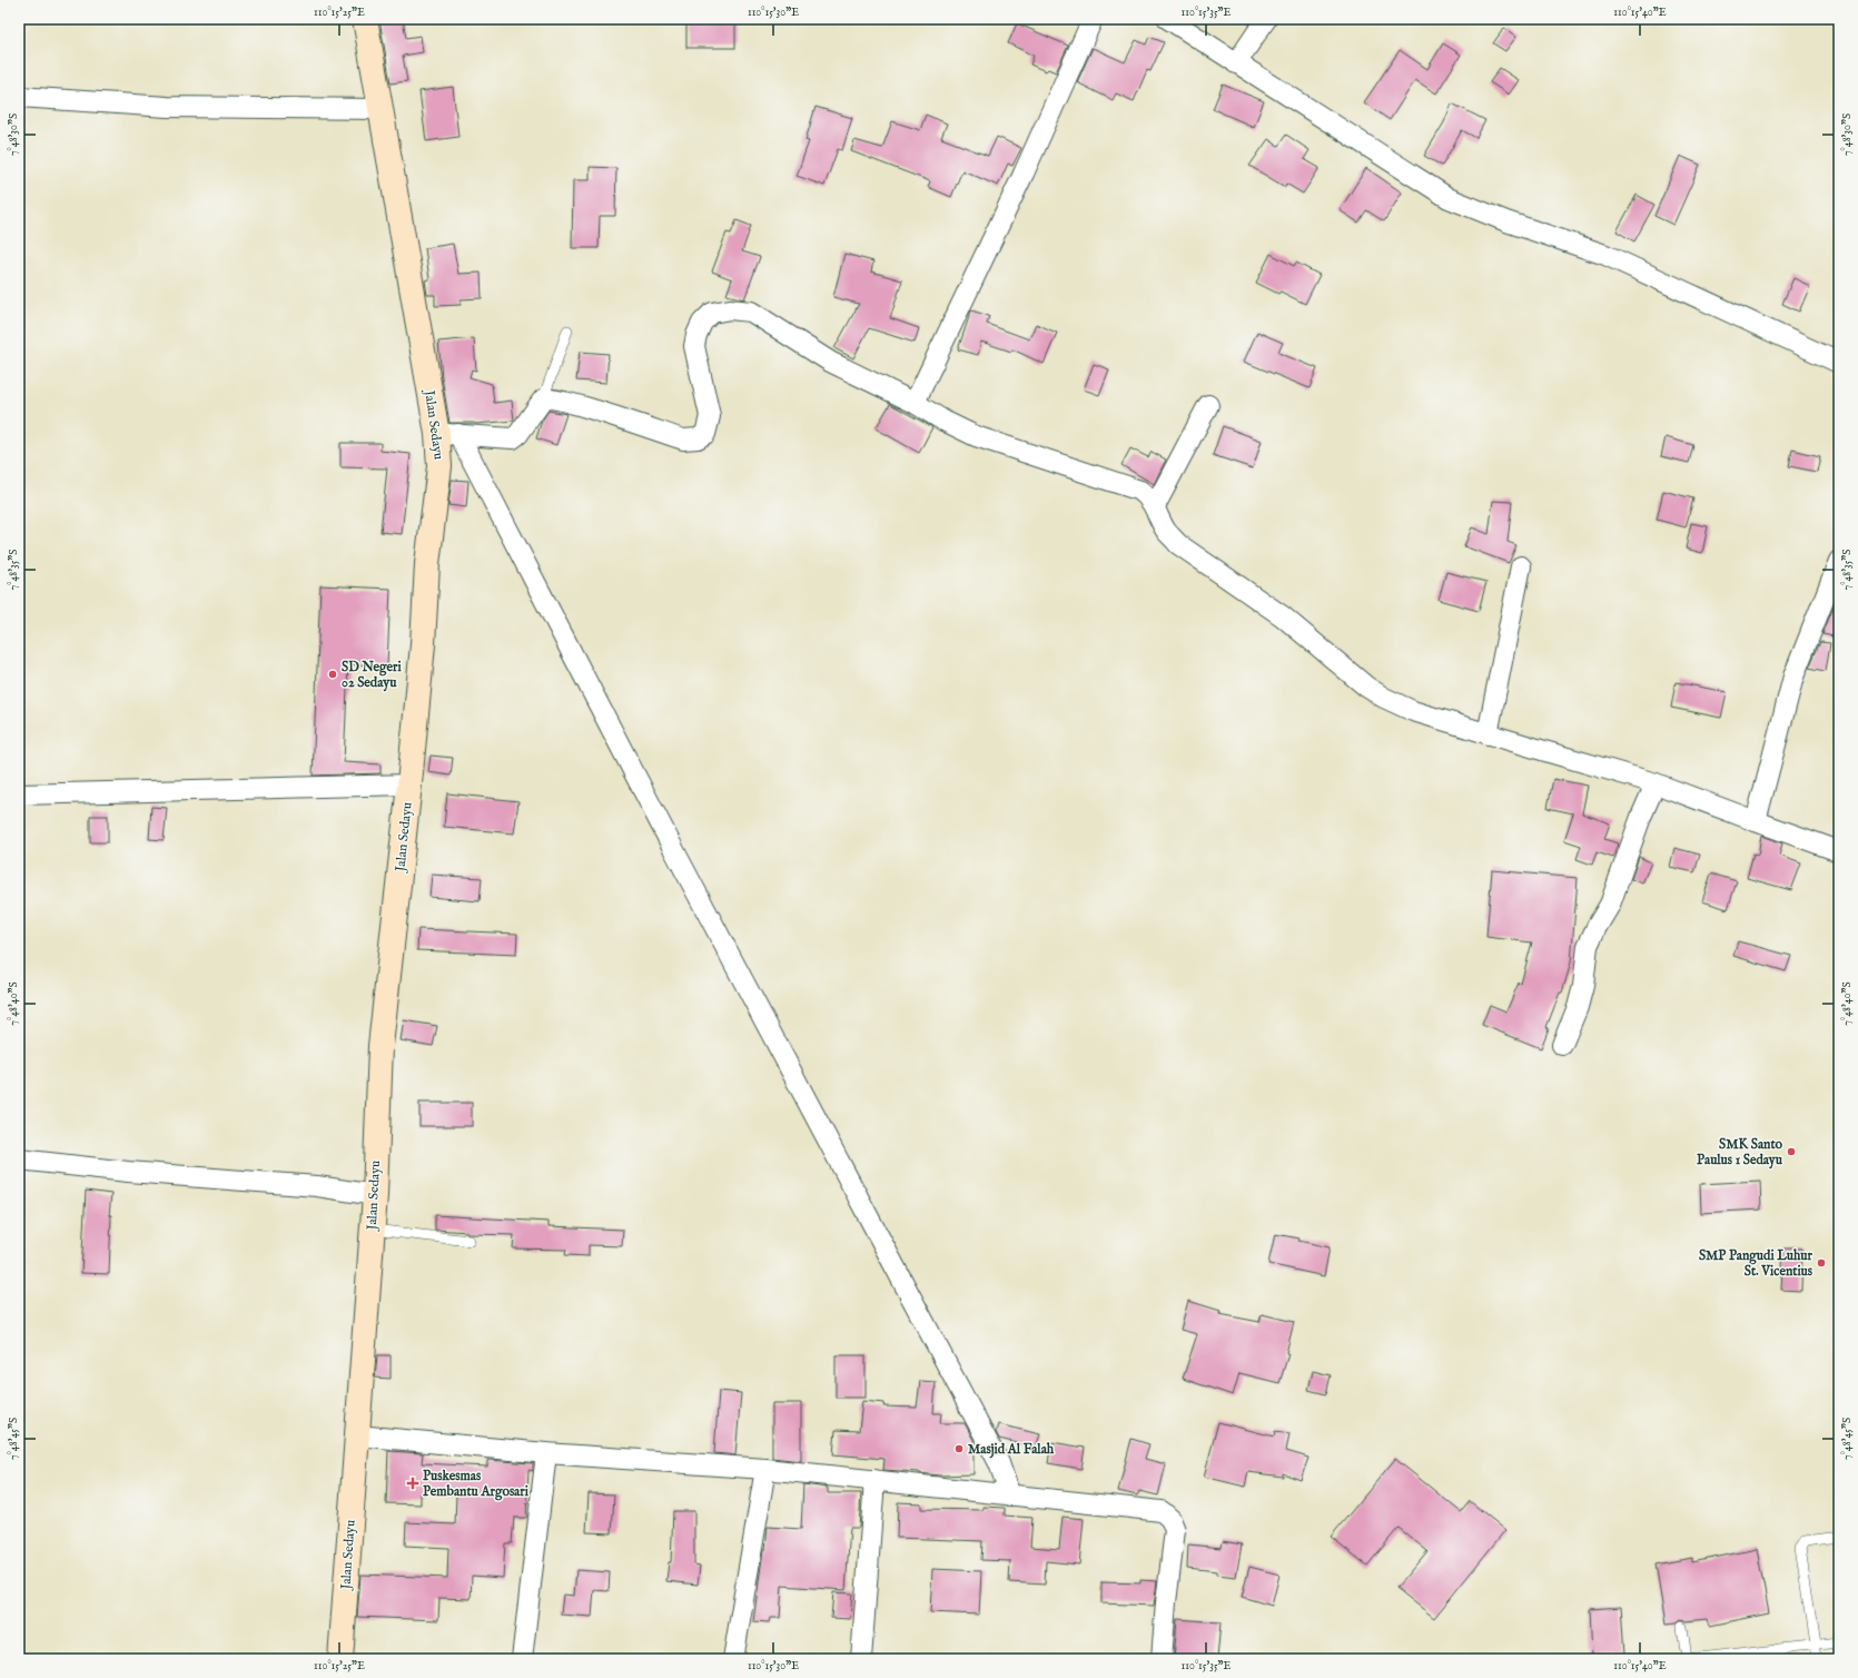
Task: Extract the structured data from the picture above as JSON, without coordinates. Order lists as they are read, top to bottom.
{
  "streets": {
    "street": ["Jalan Sedayu"]
  },
  "places": {
    "other": [
      "SD Negeri 02 Sedayu",
      "SMK Santo Paulus 1 Sedayu",
      "SMP Pangudi Luhur St. Vicentius",
      "Masjid Al Falah"
    ],
    "health": ["Puskesmas Pembantu Argosari"]
  },
  "coordinates": [
    "110°15'25\"E",
    "110°15'30\"E",
    "110°15'35\"E",
    "110°15'40\"E",
    "7°48'30\"S",
    "7°48'35\"S",
    "7°48'40\"S",
    "7°48'45\"S"
  ]
}
